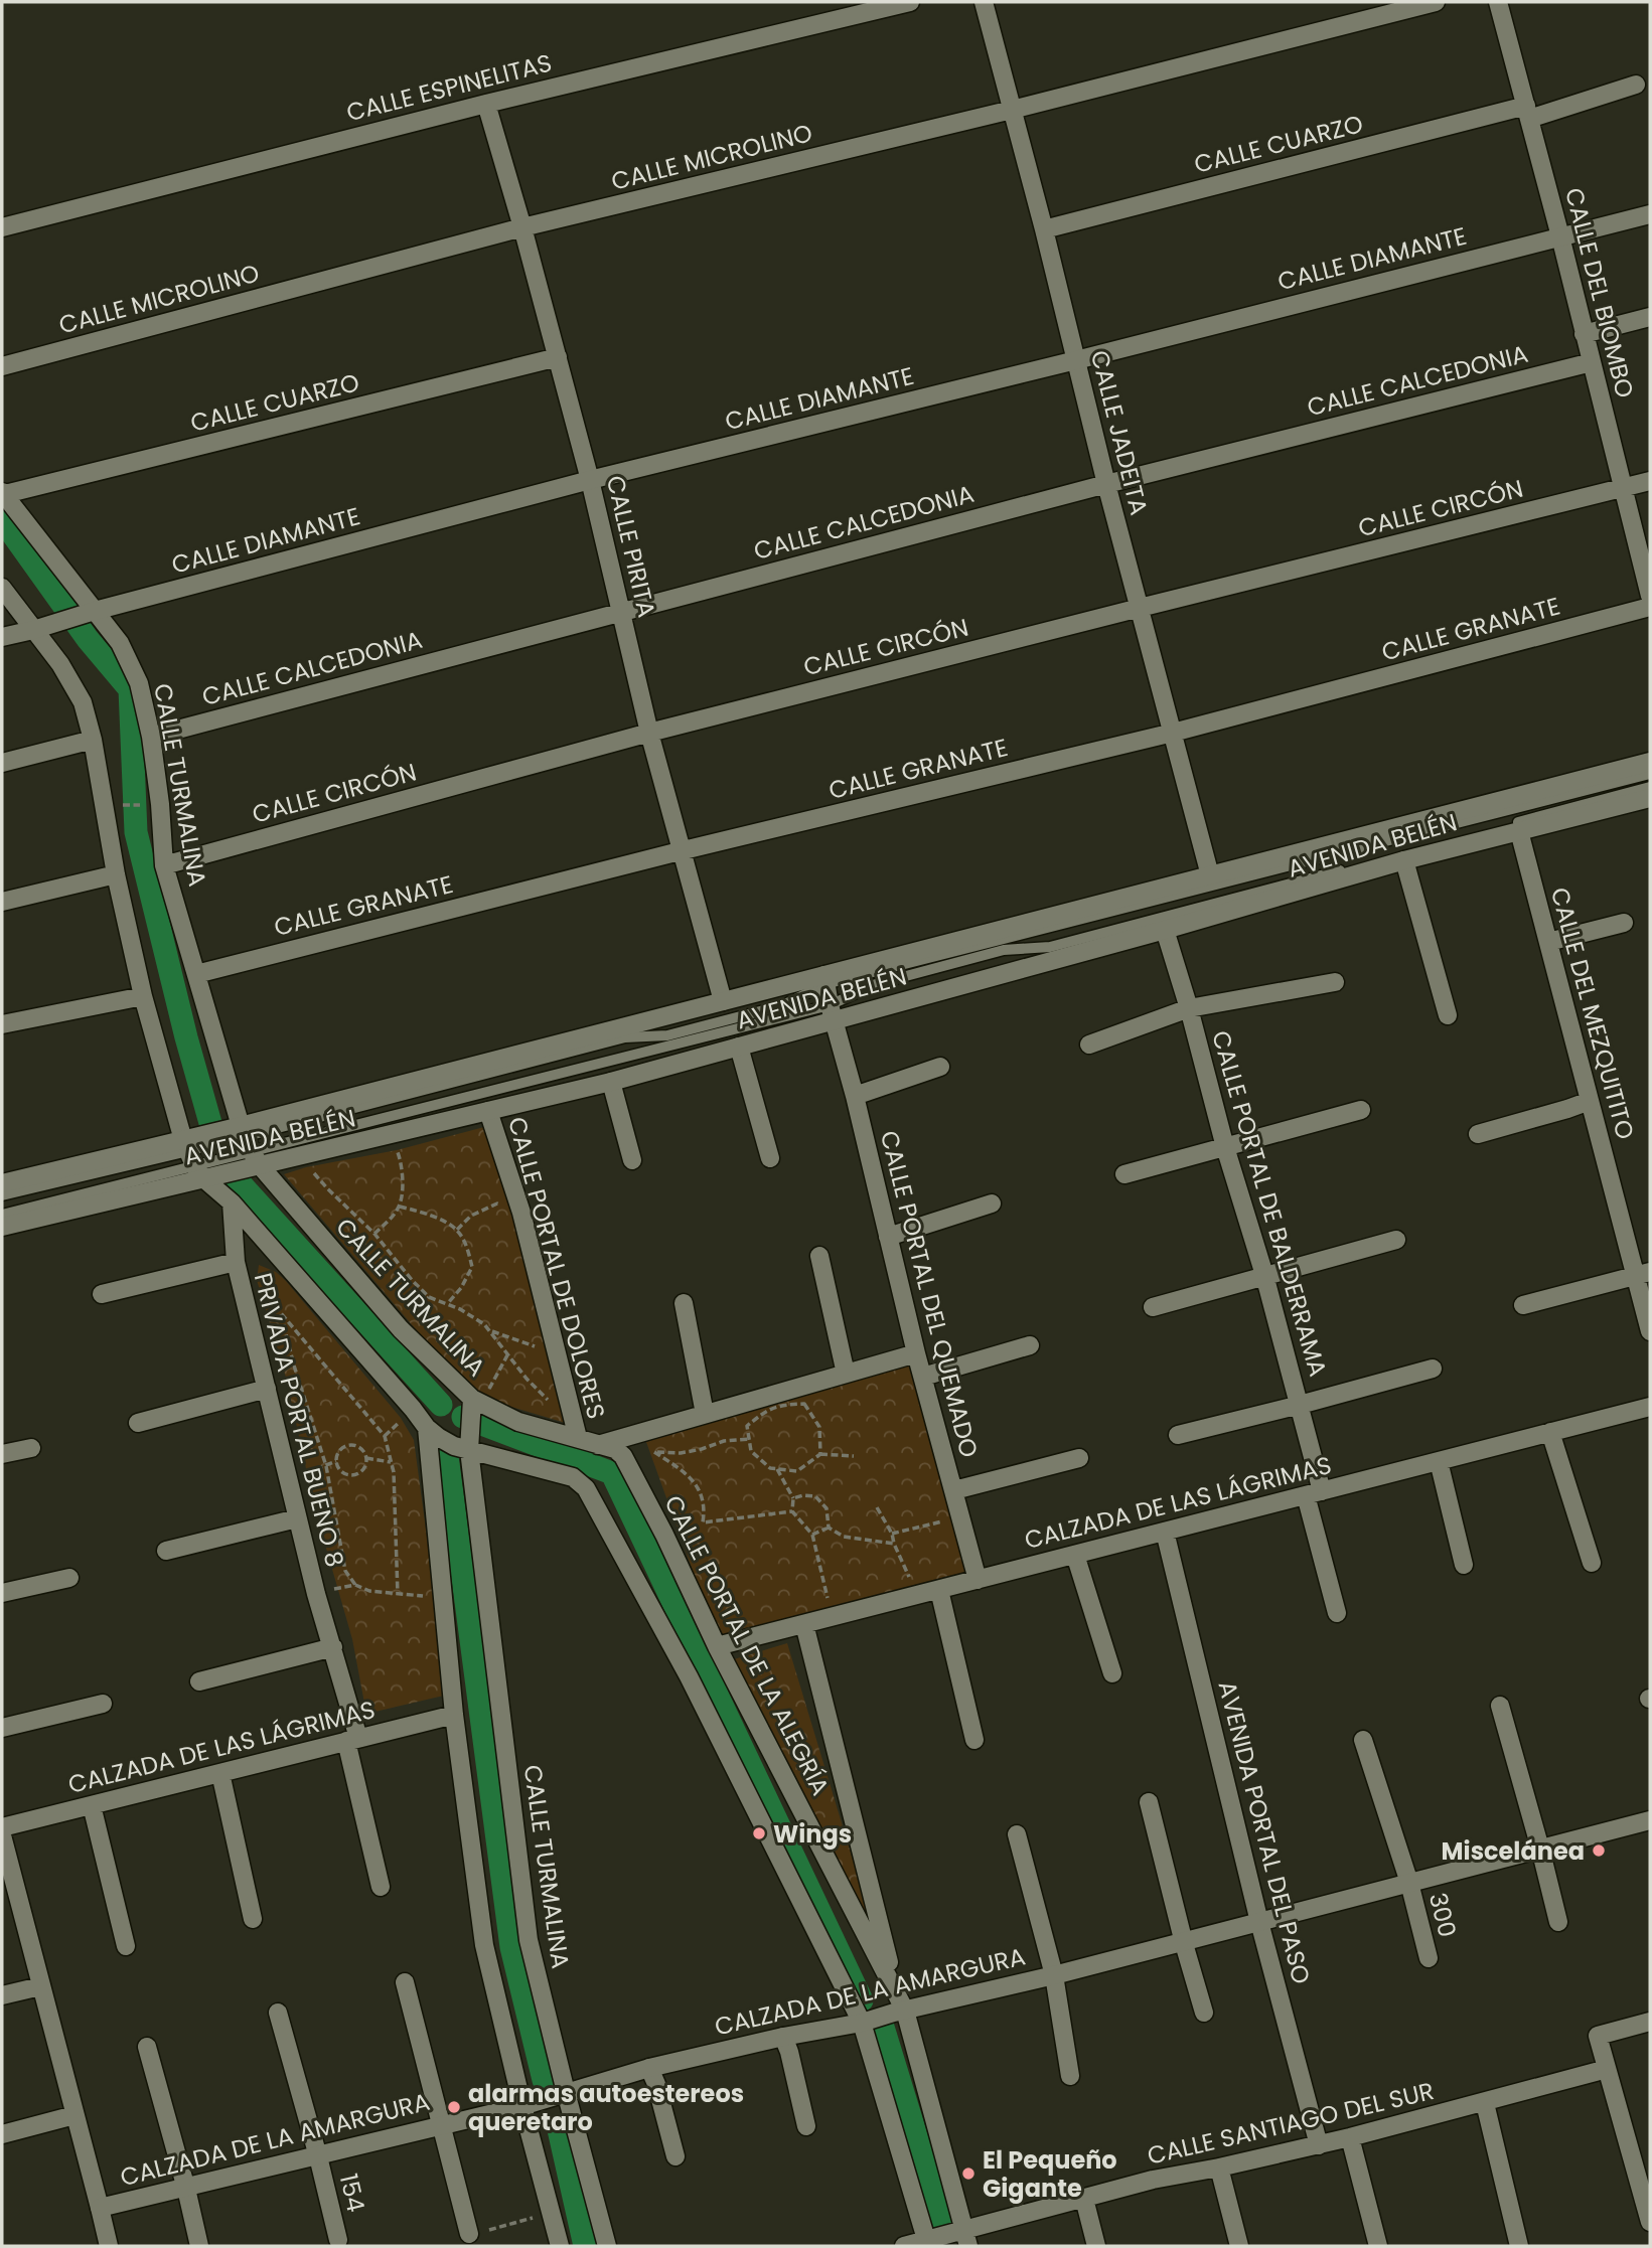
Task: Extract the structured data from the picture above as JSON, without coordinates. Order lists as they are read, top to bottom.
{
  "streets": {
    "street": [
      "CALLE ESPINELITAS",
      "CALLE CUARZO",
      "CALLE MICROLINO",
      "CALLE DIAMANTE",
      "CALLE DEL BIOMBO",
      "CALLE CALCEDONIA",
      "CALLE JADEITA",
      "CALLE CIRCÓN",
      "CALLE PIRITA",
      "CALLE GRANATE",
      "CALLE TURMALINA",
      "AVENIDA BELÉN",
      "CALLE DEL MEZQUITITO",
      "CALLE PORTAL DE BALDERRAMA",
      "CALLE PORTAL DE DOLORES",
      "CALLE PORTAL DEL QUEMADO",
      "PRIVADA PORTAL BUENO 8",
      "CALZADA DE LAS LÁGRIMAS",
      "CALLE PORTAL DE LA ALEGRÍA",
      "AVENIDA PORTAL DEL PASO",
      "300",
      "CALZADA DE LA AMARGURA",
      "CALLE SANTIAGO DEL SUR",
      "154"
    ]
  },
  "crossings": [
    ["CALLE ESPINELITAS", "CALLE PIRITA"],
    ["CALLE CUARZO", "CALLE DEL BIOMBO"],
    ["CALLE CUARZO", "CALLE JADEITA"],
    ["CALLE CUARZO", "CALLE PIRITA"],
    ["CALLE CUARZO", "CALLE TURMALINA"],
    ["CALLE MICROLINO", "CALLE JADEITA"],
    ["CALLE MICROLINO", "CALLE PIRITA"],
    ["CALLE DIAMANTE", "CALLE DEL BIOMBO"],
    ["CALLE DIAMANTE", "CALLE JADEITA"],
    ["CALLE DIAMANTE", "CALLE PIRITA"],
    ["CALLE DIAMANTE", "CALLE TURMALINA"],
    ["CALLE DEL BIOMBO", "CALLE CALCEDONIA"],
    ["CALLE DEL BIOMBO", "CALLE CIRCÓN"],
    ["CALLE CALCEDONIA", "CALLE JADEITA"],
    ["CALLE CALCEDONIA", "CALLE PIRITA"],
    ["CALLE CALCEDONIA", "CALLE TURMALINA"],
    ["CALLE JADEITA", "CALLE CIRCÓN"],
    ["CALLE JADEITA", "CALLE GRANATE"],
    ["CALLE JADEITA", "AVENIDA BELÉN"],
    ["CALLE CIRCÓN", "CALLE PIRITA"],
    ["CALLE CIRCÓN", "CALLE TURMALINA"],
    ["CALLE PIRITA", "CALLE GRANATE"],
    ["CALLE PIRITA", "AVENIDA BELÉN"],
    ["CALLE GRANATE", "CALLE TURMALINA"],
    ["CALLE TURMALINA", "AVENIDA BELÉN"],
    ["CALLE TURMALINA", "CALLE PORTAL DE LA ALEGRÍA"],
    ["CALLE TURMALINA", "CALZADA DE LA AMARGURA"],
    ["AVENIDA BELÉN", "CALLE DEL MEZQUITITO"],
    ["AVENIDA BELÉN", "CALLE PORTAL DE BALDERRAMA"],
    ["AVENIDA BELÉN", "CALLE PORTAL DE DOLORES"],
    ["AVENIDA BELÉN", "CALLE PORTAL DEL QUEMADO"],
    ["CALLE PORTAL DE BALDERRAMA", "CALZADA DE LAS LÁGRIMAS"],
    ["CALLE PORTAL DE DOLORES", "CALLE PORTAL DE LA ALEGRÍA"],
    ["CALLE PORTAL DEL QUEMADO", "CALZADA DE LAS LÁGRIMAS"],
    ["PRIVADA PORTAL BUENO 8", "CALZADA DE LAS LÁGRIMAS"],
    ["CALZADA DE LAS LÁGRIMAS", "CALLE PORTAL DE LA ALEGRÍA"],
    ["CALZADA DE LAS LÁGRIMAS", "AVENIDA PORTAL DEL PASO"],
    ["CALZADA DE LAS LÁGRIMAS", "CALZADA DE LA AMARGURA"],
    ["CALLE PORTAL DE LA ALEGRÍA", "CALZADA DE LA AMARGURA"],
    ["CALLE PORTAL DE LA ALEGRÍA", "CALLE SANTIAGO DEL SUR"],
    ["AVENIDA PORTAL DEL PASO", "CALZADA DE LA AMARGURA"],
    ["AVENIDA PORTAL DEL PASO", "CALLE SANTIAGO DEL SUR"],
    ["300", "CALZADA DE LA AMARGURA"],
    ["CALZADA DE LA AMARGURA", "154"]
  ],
  "places": [
    "Wings",
    "Miscelánea",
    "alarmas autoestereos queretaro",
    "El Pequeño Gigante"
  ]
}
